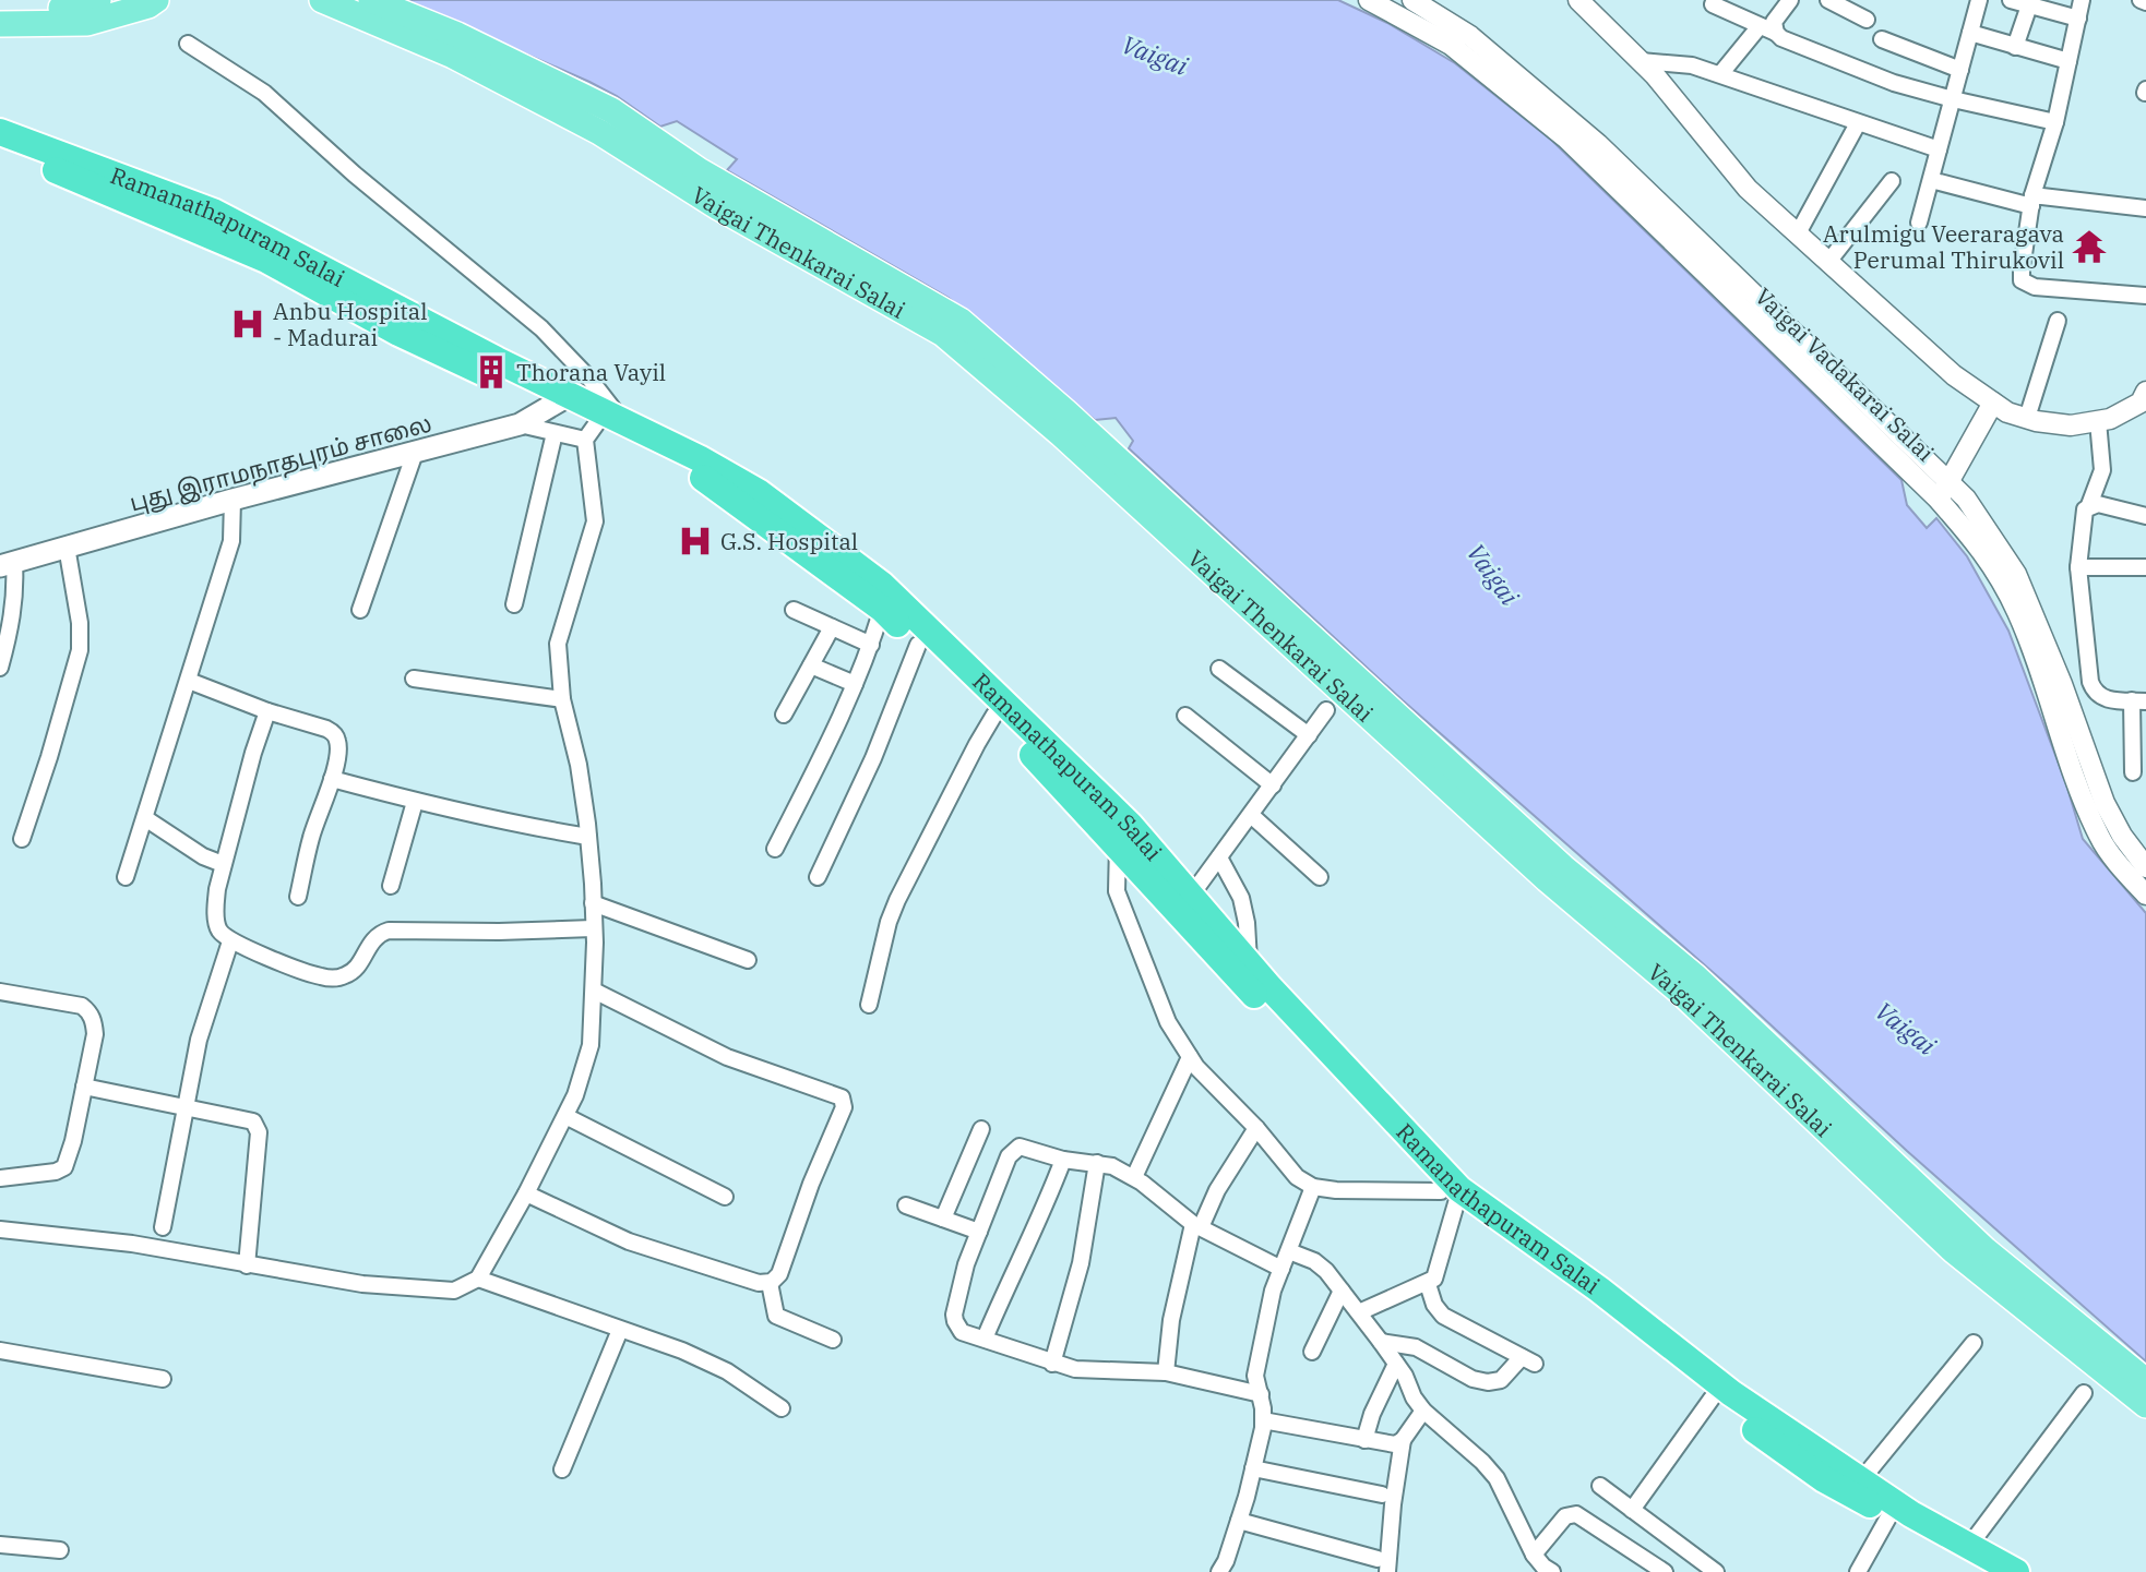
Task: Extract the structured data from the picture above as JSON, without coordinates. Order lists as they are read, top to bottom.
{
  "streets": {
    "highway": ["Ramanathapuram Salai"],
    "main road": ["Vaigai Thenkarai Salai", "புது இராமநாதபுரம் சாலை"],
    "street": ["Vaigai Vadakarai Salai"]
  },
  "crossings": [
    ["Ramanathapuram Salai", "புது இராமநாதபுரம் சாலை"]
  ],
  "water": ["Vaigai"],
  "places": {
    "temple": ["Arulmigu Veeraragava Perumal Thirukovil"],
    "hospital": ["Anbu Hospital - Madurai", "G.S. Hospital"],
    "building": ["Thorana Vayil"]
  }
}
